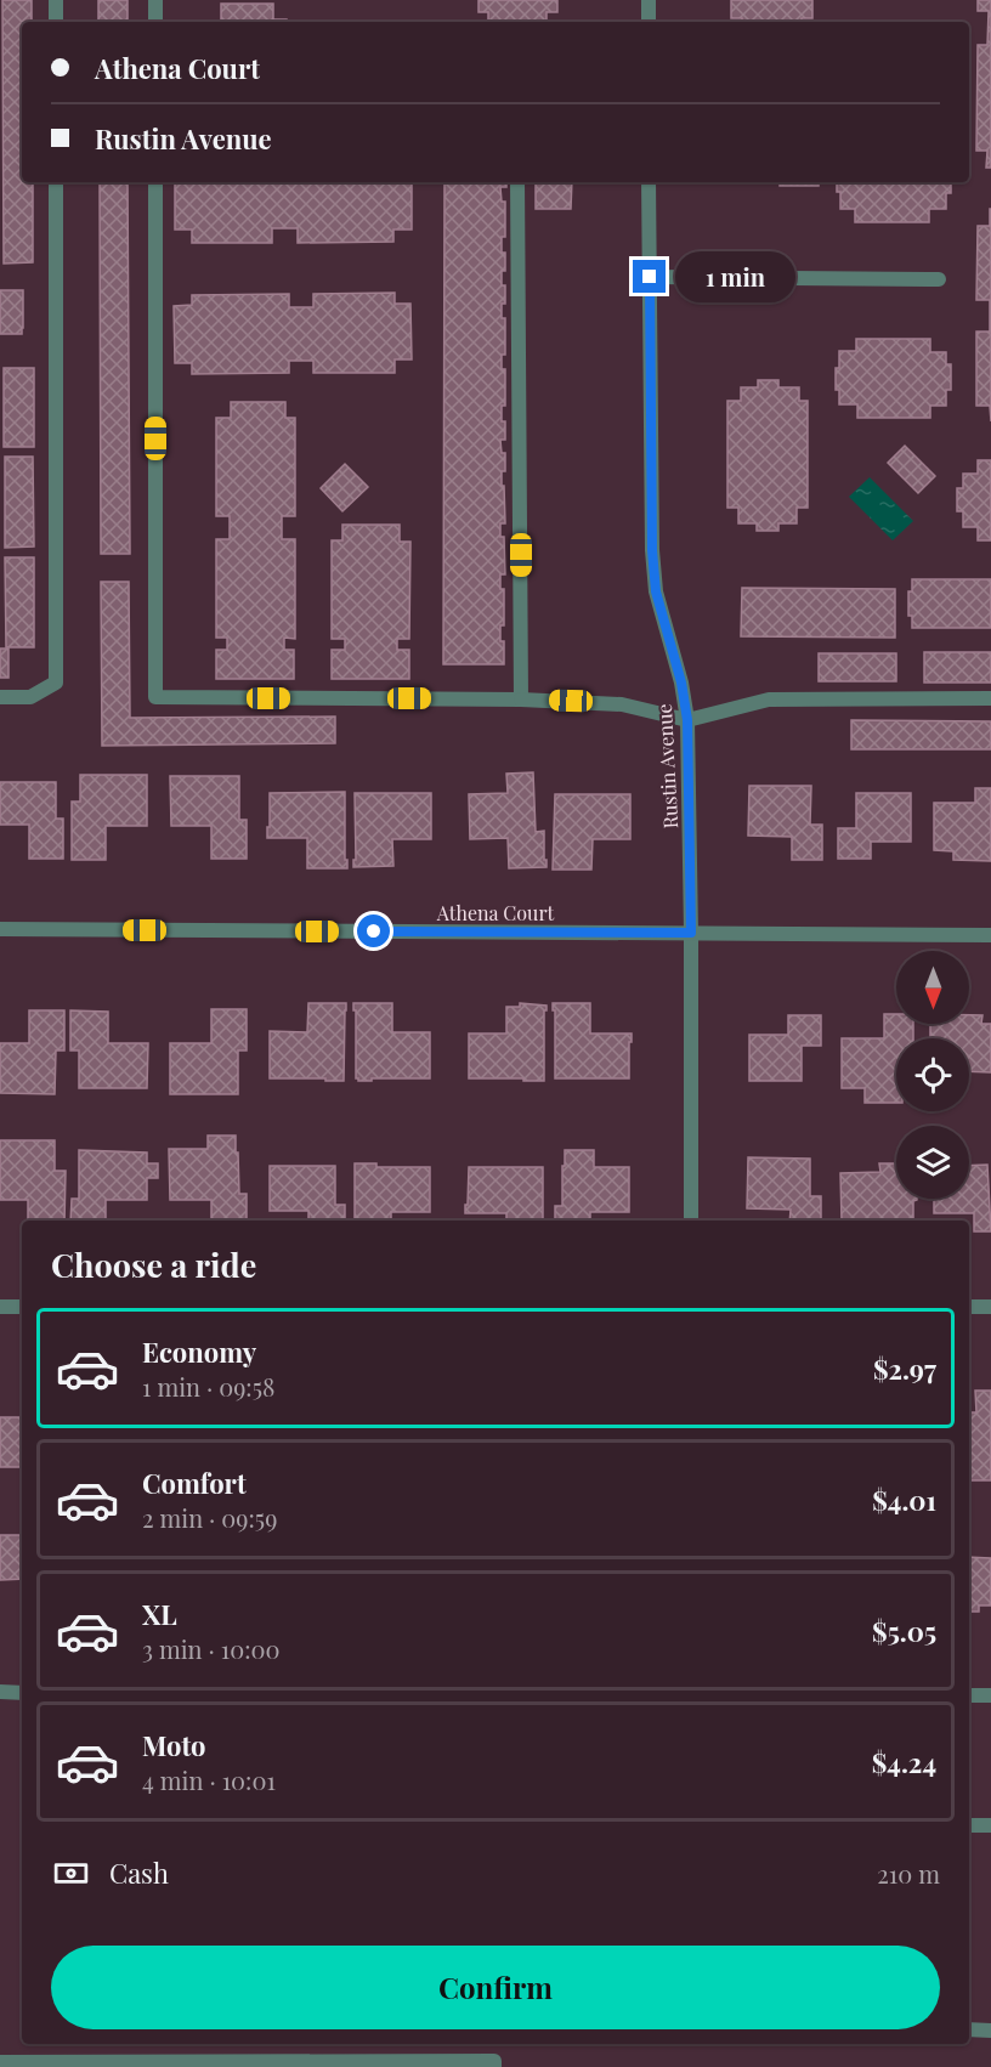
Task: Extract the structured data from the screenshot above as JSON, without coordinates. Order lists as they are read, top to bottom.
{
  "streets": {
    "street": ["Rustin Avenue", "Athena Court"]
  },
  "crossings": [
    ["Rustin Avenue", "Athena Court"]
  ],
  "north": "bottom",
  "page": {
    "banner": ["Athena Court", "Rustin Avenue"],
    "bubble": "1 min",
    "heading": "Choose a ride",
    "list": [
      {
        "name": "Economy",
        "note": "1 min · 09:58",
        "value": "$2.97"
      },
      {
        "name": "Comfort",
        "note": "2 min · 09:59",
        "value": "$4.01"
      },
      {
        "name": "XL",
        "note": "3 min · 10:00",
        "value": "$5.05"
      },
      {
        "name": "Moto",
        "note": "4 min · 10:01",
        "value": "$4.24"
      }
    ],
    "pay": ["Cash", "210 m"],
    "buttons": "Confirm"
  }
}
